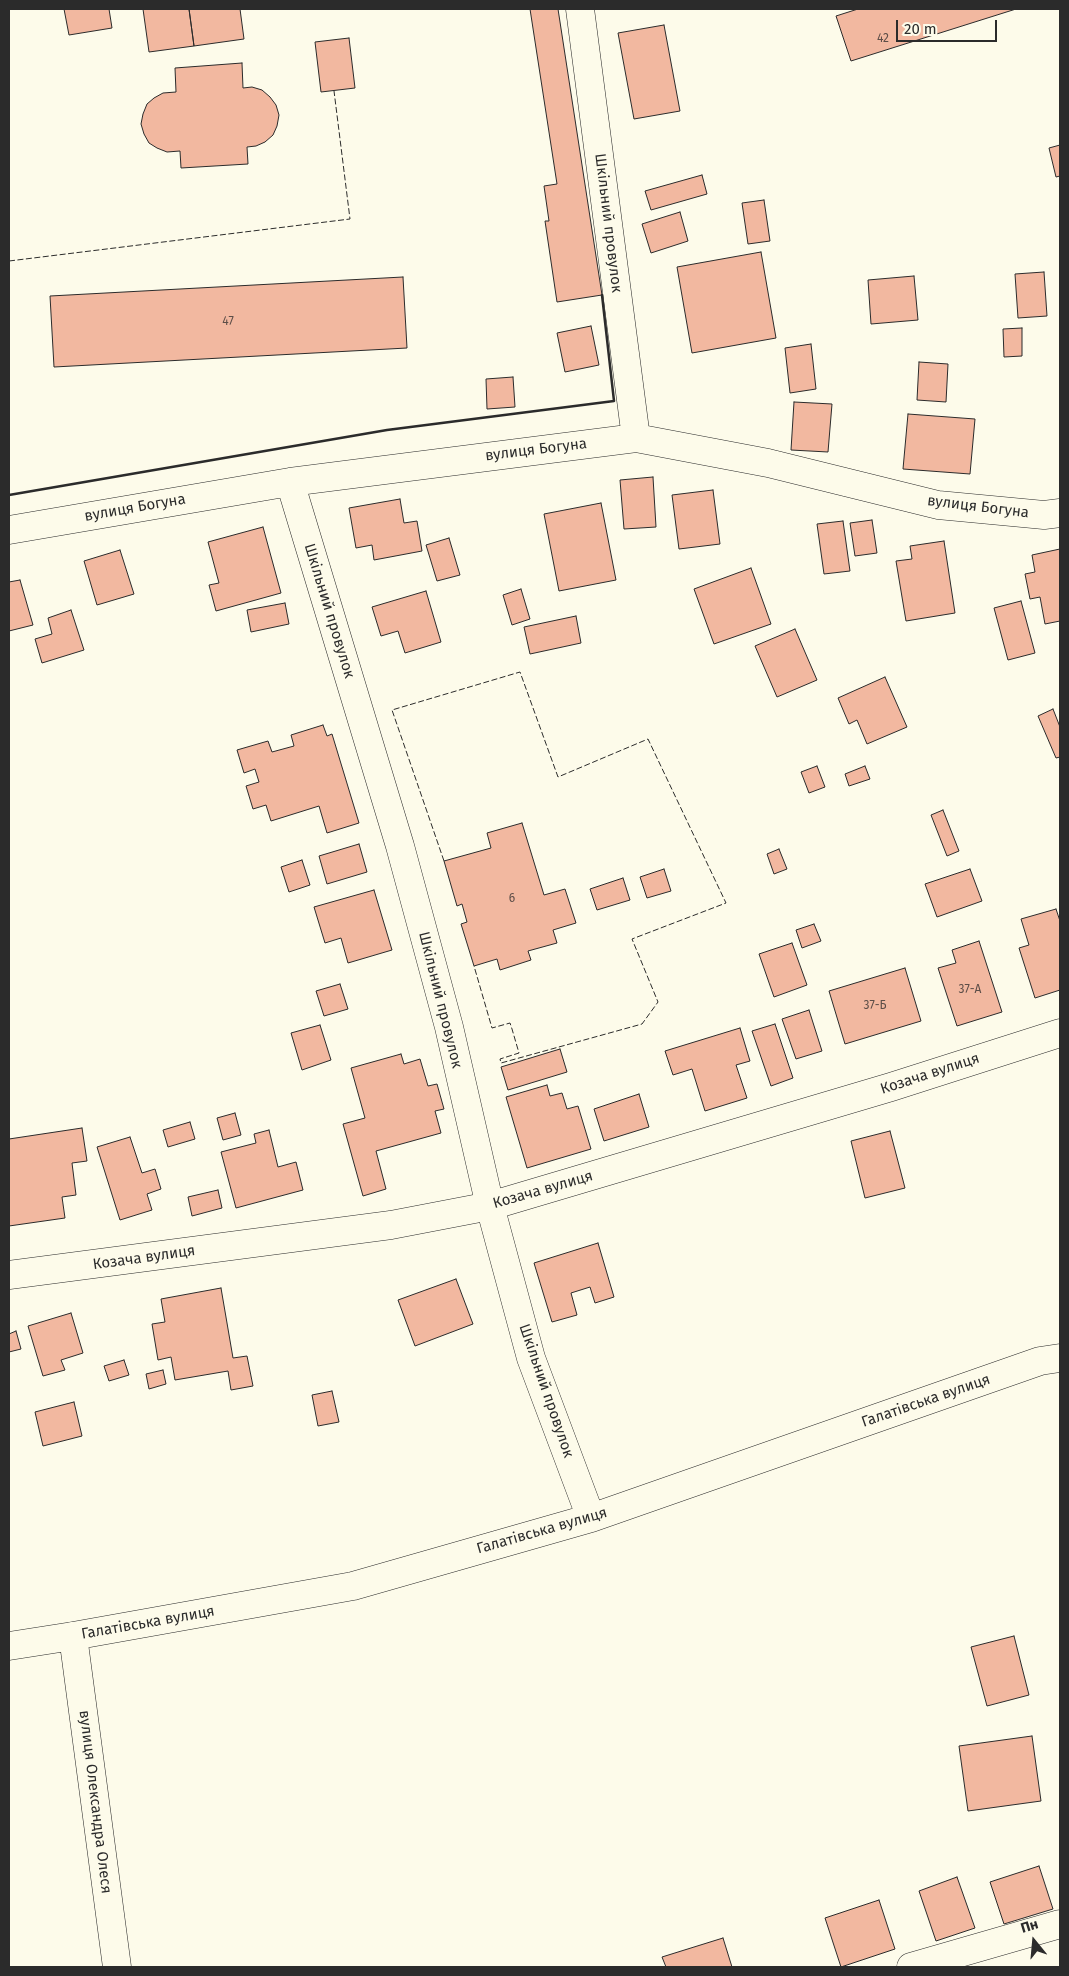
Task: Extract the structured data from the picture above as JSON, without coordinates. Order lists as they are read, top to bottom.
{
  "streets": {
    "street": [
      "Шкільний провулок",
      "вулиця Богуна",
      "Козача вулиця",
      "Галатівська вулиця",
      "вулиця Олександра Олеся"
    ]
  },
  "crossings": [
    ["Шкільний провулок", "вулиця Богуна"],
    ["Шкільний провулок", "Козача вулиця"],
    ["Шкільний провулок", "Галатівська вулиця"],
    ["Галатівська вулиця", "вулиця Олександра Олеся"]
  ],
  "house_numbers": [
    "42",
    "47",
    "6",
    "37-А",
    "37-Б"
  ],
  "scale_bar": "20 m",
  "north": "top"
}
